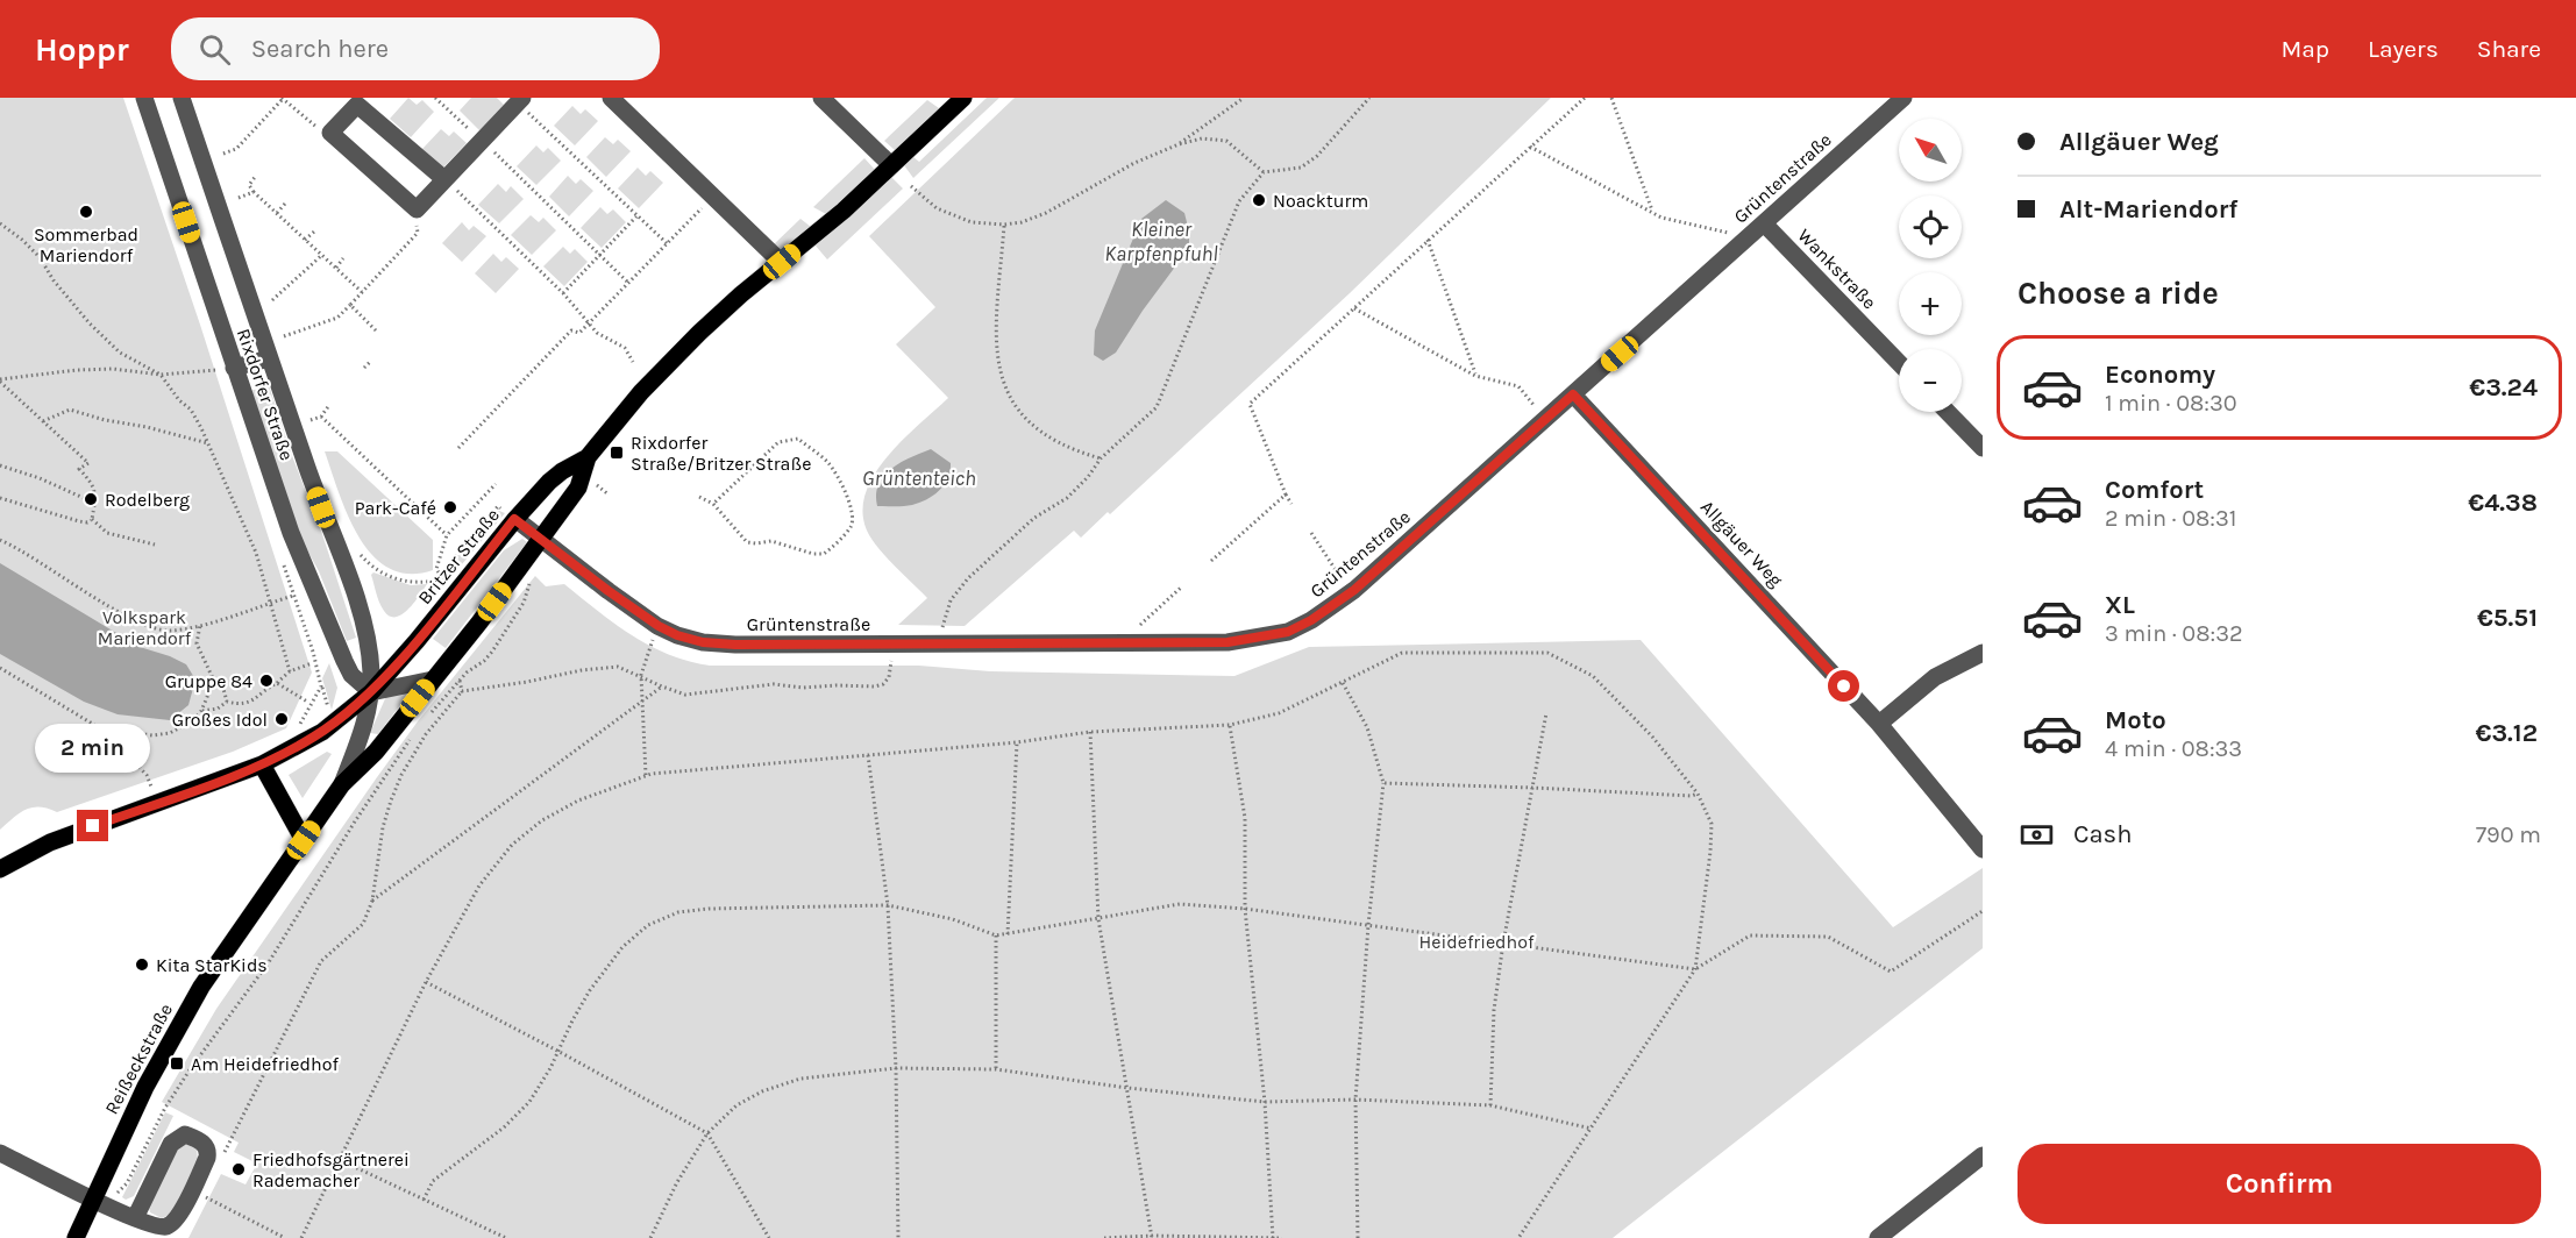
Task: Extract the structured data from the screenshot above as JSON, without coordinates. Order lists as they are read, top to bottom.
{
  "streets": {
    "main road": ["Britzer Straße", "Reißeckstraße"],
    "street": [
      "Grüntenstraße",
      "Wankstraße",
      "Rixdorfer Straße",
      "Allgäuer Weg"
    ]
  },
  "crossings": [
    ["Grüntenstraße", "Wankstraße"],
    ["Grüntenstraße", "Allgäuer Weg"],
    ["Grüntenstraße", "Britzer Straße"],
    ["Rixdorfer Straße", "Britzer Straße"],
    ["Britzer Straße", "Reißeckstraße"]
  ],
  "water": ["Kleiner Karpfenpfuhl", "Grüntenteich"],
  "parks": ["Volkspark Mariendorf", "Heidefriedhof"],
  "places": {
    "other": [
      "Noackturm",
      "Sommerbad Mariendorf",
      "Rodelberg",
      "Park-Café",
      "Gruppe 84",
      "Großes Idol",
      "Kita StarKids",
      "Friedhofsgärtnerei Rademacher"
    ],
    "transit": ["Rixdorfer Straße/Britzer Straße", "Am Heidefriedhof"]
  },
  "north": "top left",
  "page": {
    "header": "Hoppr",
    "search": "Search here",
    "nav": ["Map", "Layers", "Share"],
    "banner": ["Allgäuer Weg", "Alt-Mariendorf"],
    "map_buttons": ["+", "−"],
    "heading": "Choose a ride",
    "list": [
      {
        "name": "Economy",
        "note": "1 min · 08:30",
        "value": "€3.24"
      },
      {
        "name": "Comfort",
        "note": "2 min · 08:31",
        "value": "€4.38"
      },
      {
        "name": "XL",
        "note": "3 min · 08:32",
        "value": "€5.51"
      },
      {
        "name": "Moto",
        "note": "4 min · 08:33",
        "value": "€3.12"
      }
    ],
    "bubble": "2 min",
    "pay": ["Cash", "790 m"],
    "buttons": "Confirm"
  }
}
